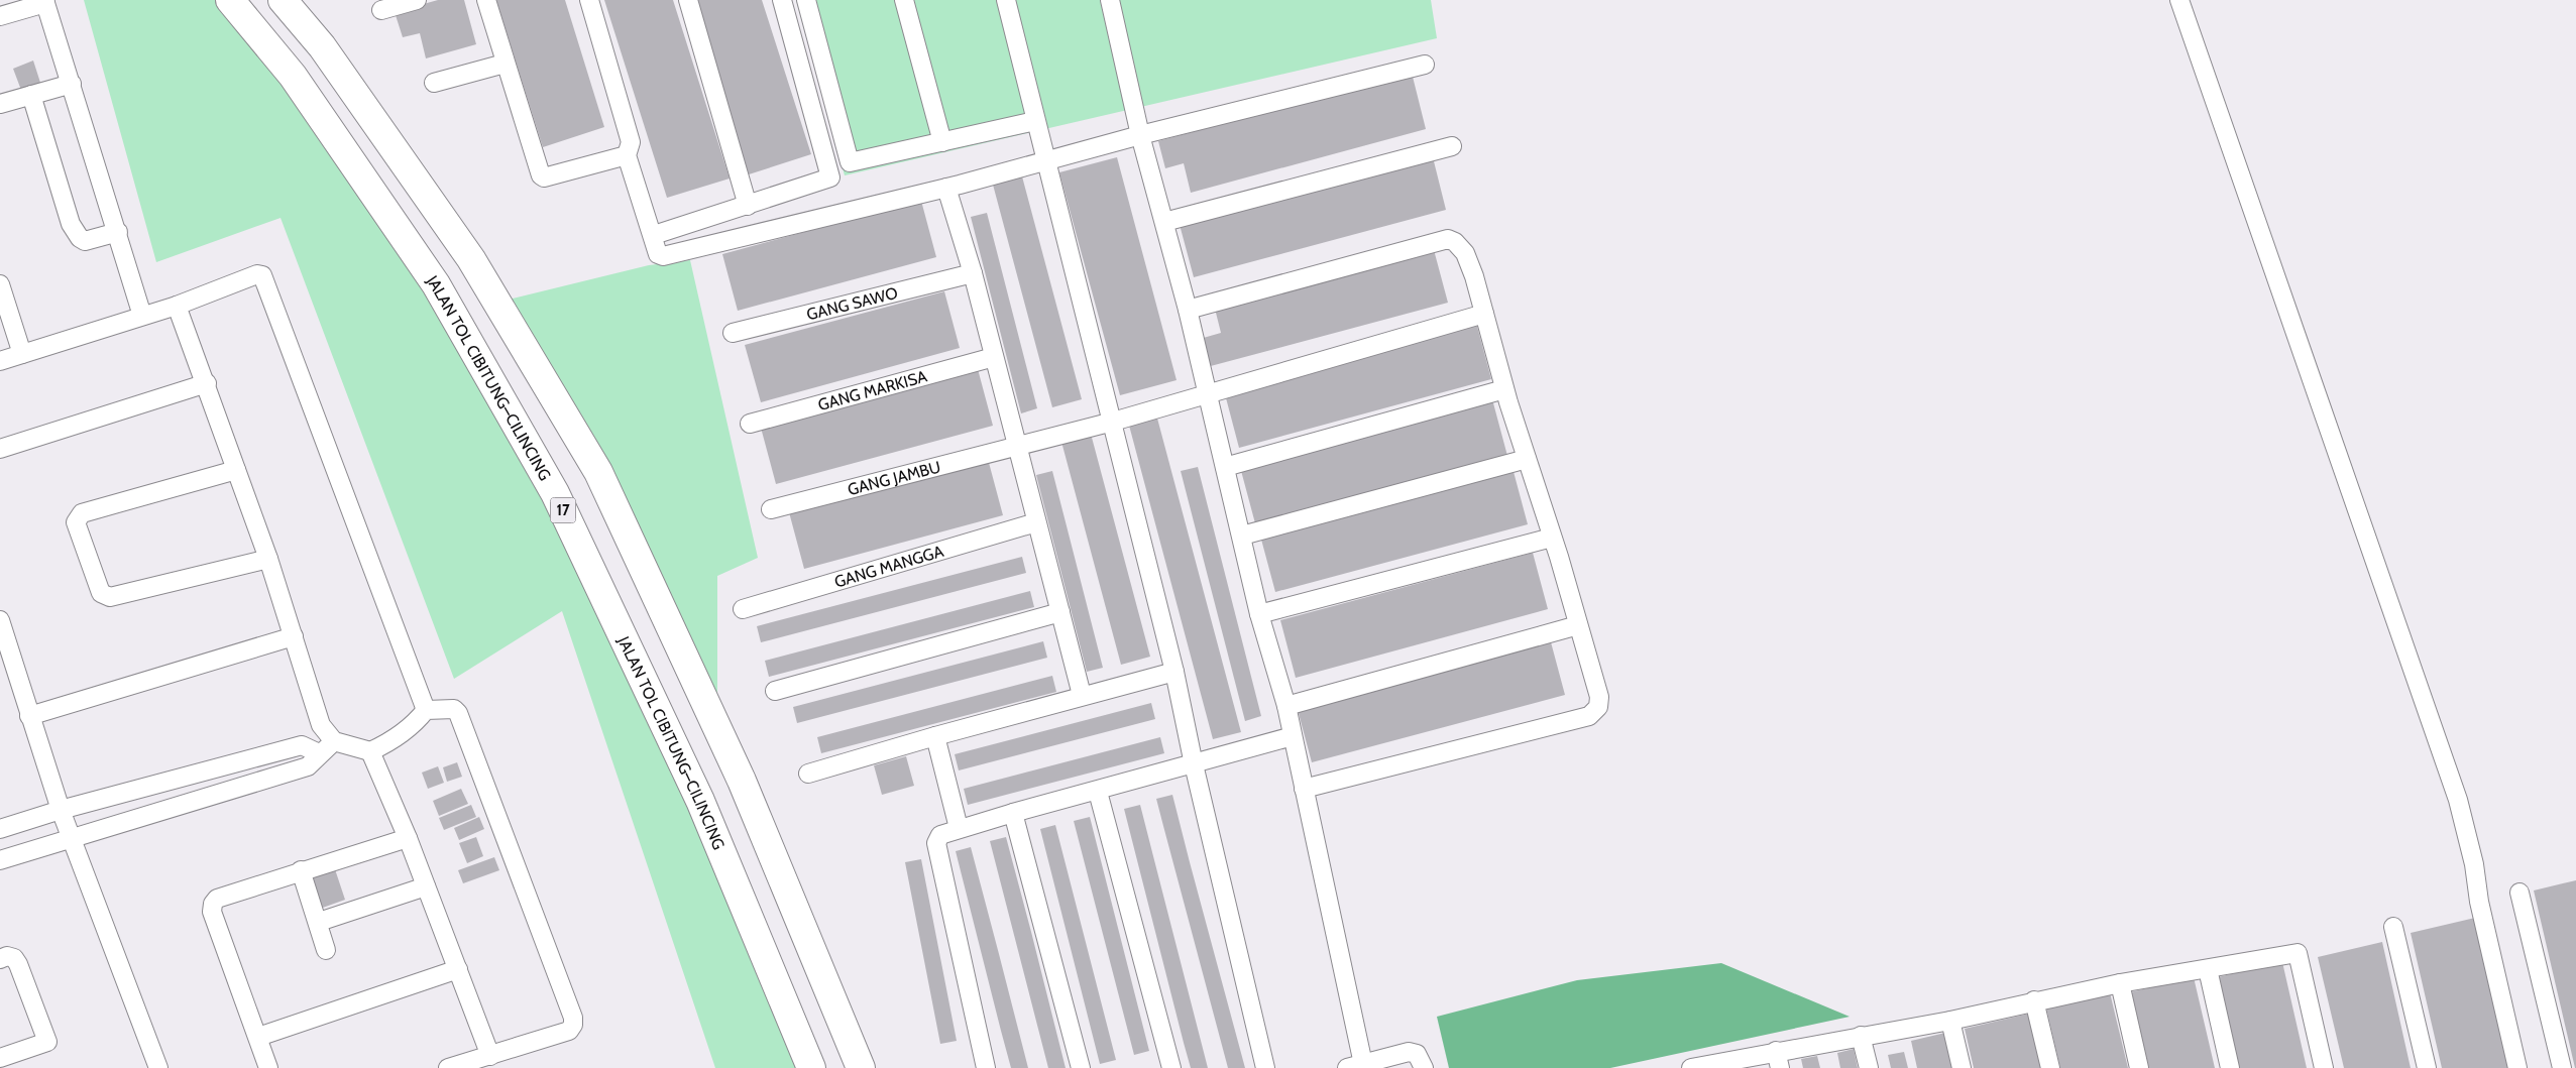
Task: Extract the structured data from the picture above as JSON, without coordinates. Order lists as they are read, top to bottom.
{
  "streets": {
    "highway": ["JALAN TOL CIBITUNG–CILINCING", "17"],
    "street": [
      "GANG SAWO",
      "GANG MARKISA",
      "GANG JAMBU",
      "GANG MANGGA"
    ]
  }
}
